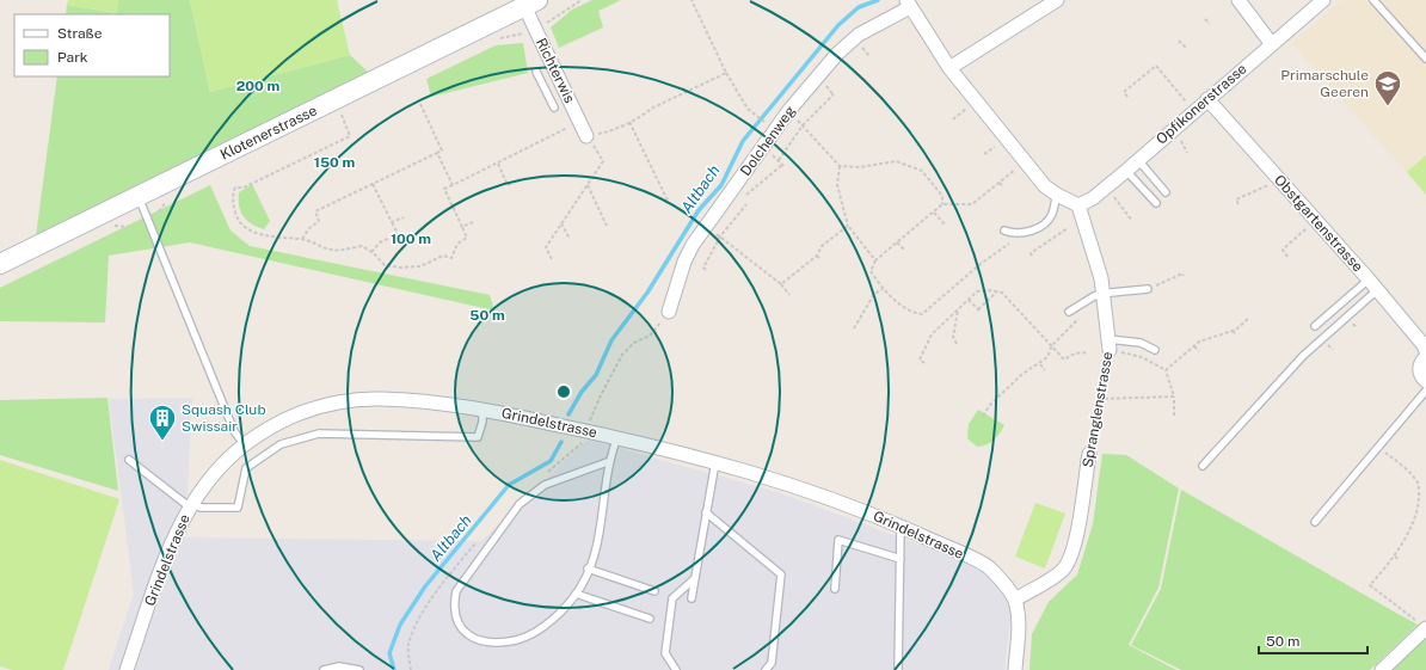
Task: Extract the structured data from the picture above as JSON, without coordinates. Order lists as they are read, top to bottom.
{
  "streets": {
    "main road": ["Klotenerstrasse"],
    "street": [
      "Richterwis",
      "Opfikonerstrasse",
      "Dolchenweg",
      "Obstgartenstrasse",
      "Spranglenstrasse",
      "Grindelstrasse"
    ]
  },
  "crossings": [
    ["Richterwis", "Klotenerstrasse"],
    ["Opfikonerstrasse", "Obstgartenstrasse"],
    ["Opfikonerstrasse", "Spranglenstrasse"],
    ["Spranglenstrasse", "Grindelstrasse"]
  ],
  "water": ["Altbach"],
  "places": {
    "school or university": ["Primarschule Geeren"],
    "building": ["Squash Club Swissair"]
  },
  "legend": ["Straße", "Park"],
  "scale_bar": "50 m",
  "rings": [
    "200 m",
    "150 m",
    "100 m",
    "50 m"
  ]
}
